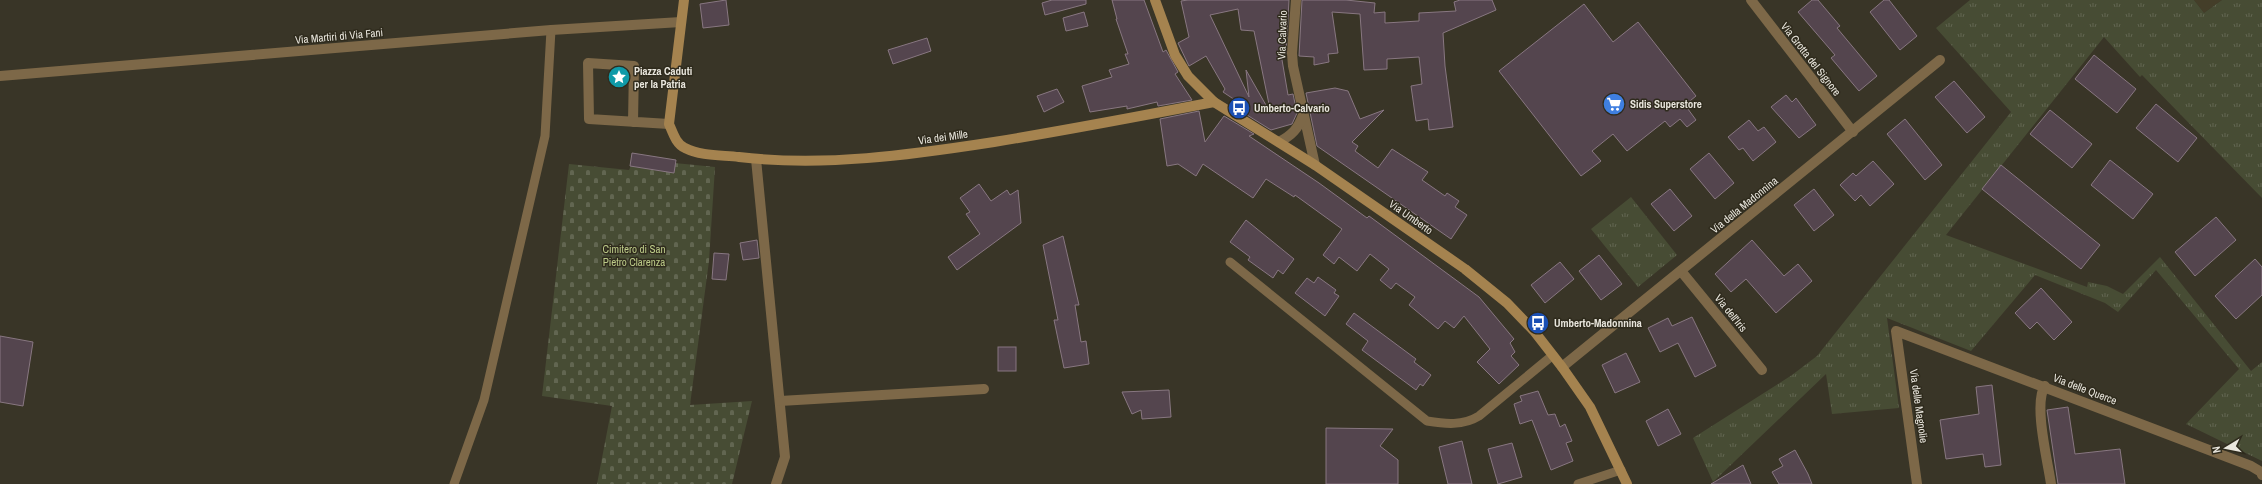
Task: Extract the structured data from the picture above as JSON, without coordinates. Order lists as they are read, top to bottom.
{
  "streets": {
    "main road": ["Via dei Mille", "Via Umberto"],
    "street": [
      "Via Calvario",
      "Via Martiri di Via Fani",
      "Via Grotta del Signore",
      "Via della Madonnina",
      "Via dell'Iris",
      "Via delle Querce",
      "Via delle Magnolie"
    ]
  },
  "crossings": [
    ["Via Calvario", "Via Umberto"],
    ["Via Grotta del Signore", "Via della Madonnina"],
    ["Via dei Mille", "Via Umberto"],
    ["Via della Madonnina", "Via Umberto"],
    ["Via della Madonnina", "Via dell'Iris"],
    ["Via delle Querce", "Via delle Magnolie"]
  ],
  "parks": ["Cimitero di San Pietro Clarenza"],
  "places": {
    "place": ["Piazza Caduti per la Patria"],
    "supermarket": ["Sidis Superstore"],
    "bus stop": ["Umberto-Calvario", "Umberto-Madonnina"]
  },
  "north": "left"
}
